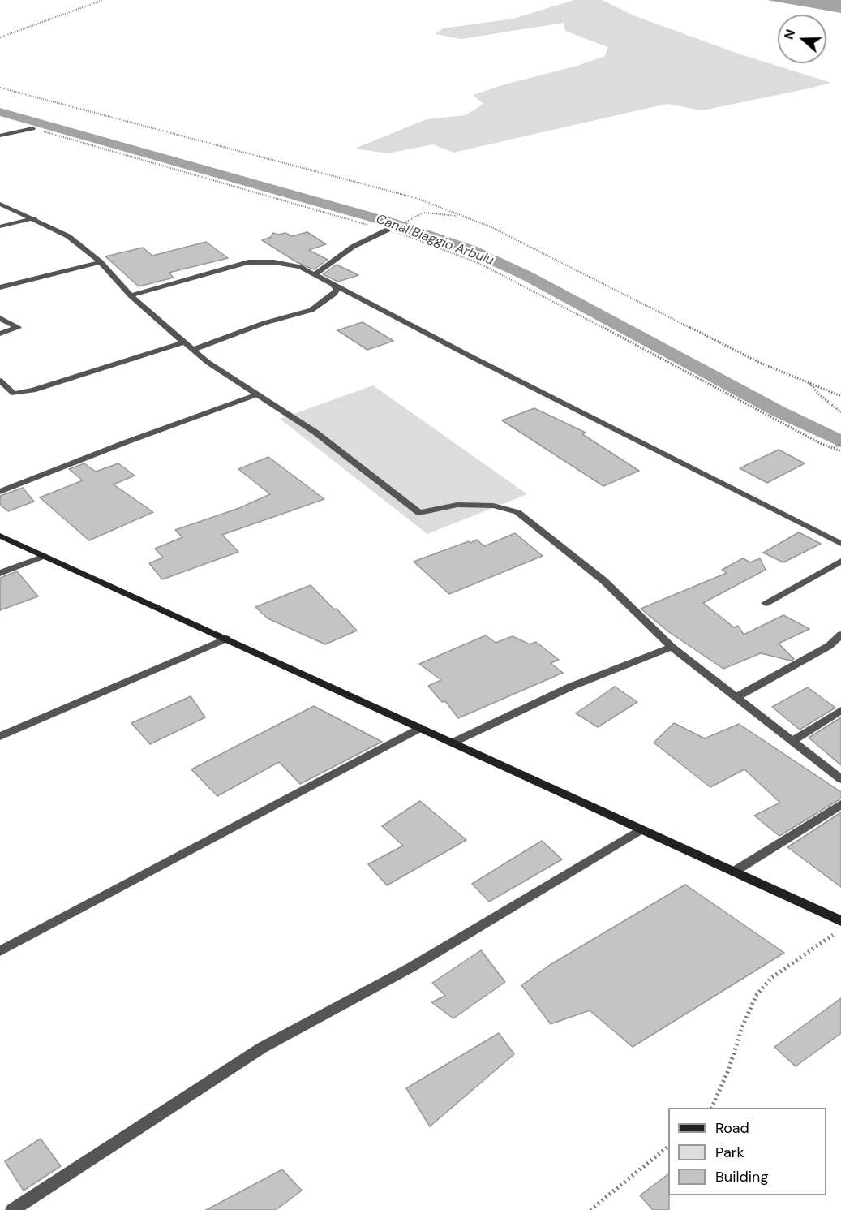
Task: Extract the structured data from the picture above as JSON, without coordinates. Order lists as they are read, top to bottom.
{
  "water": ["Canal Biaggio Arbulú"],
  "legend": ["Road", "Park", "Building"],
  "north": "left"
}
